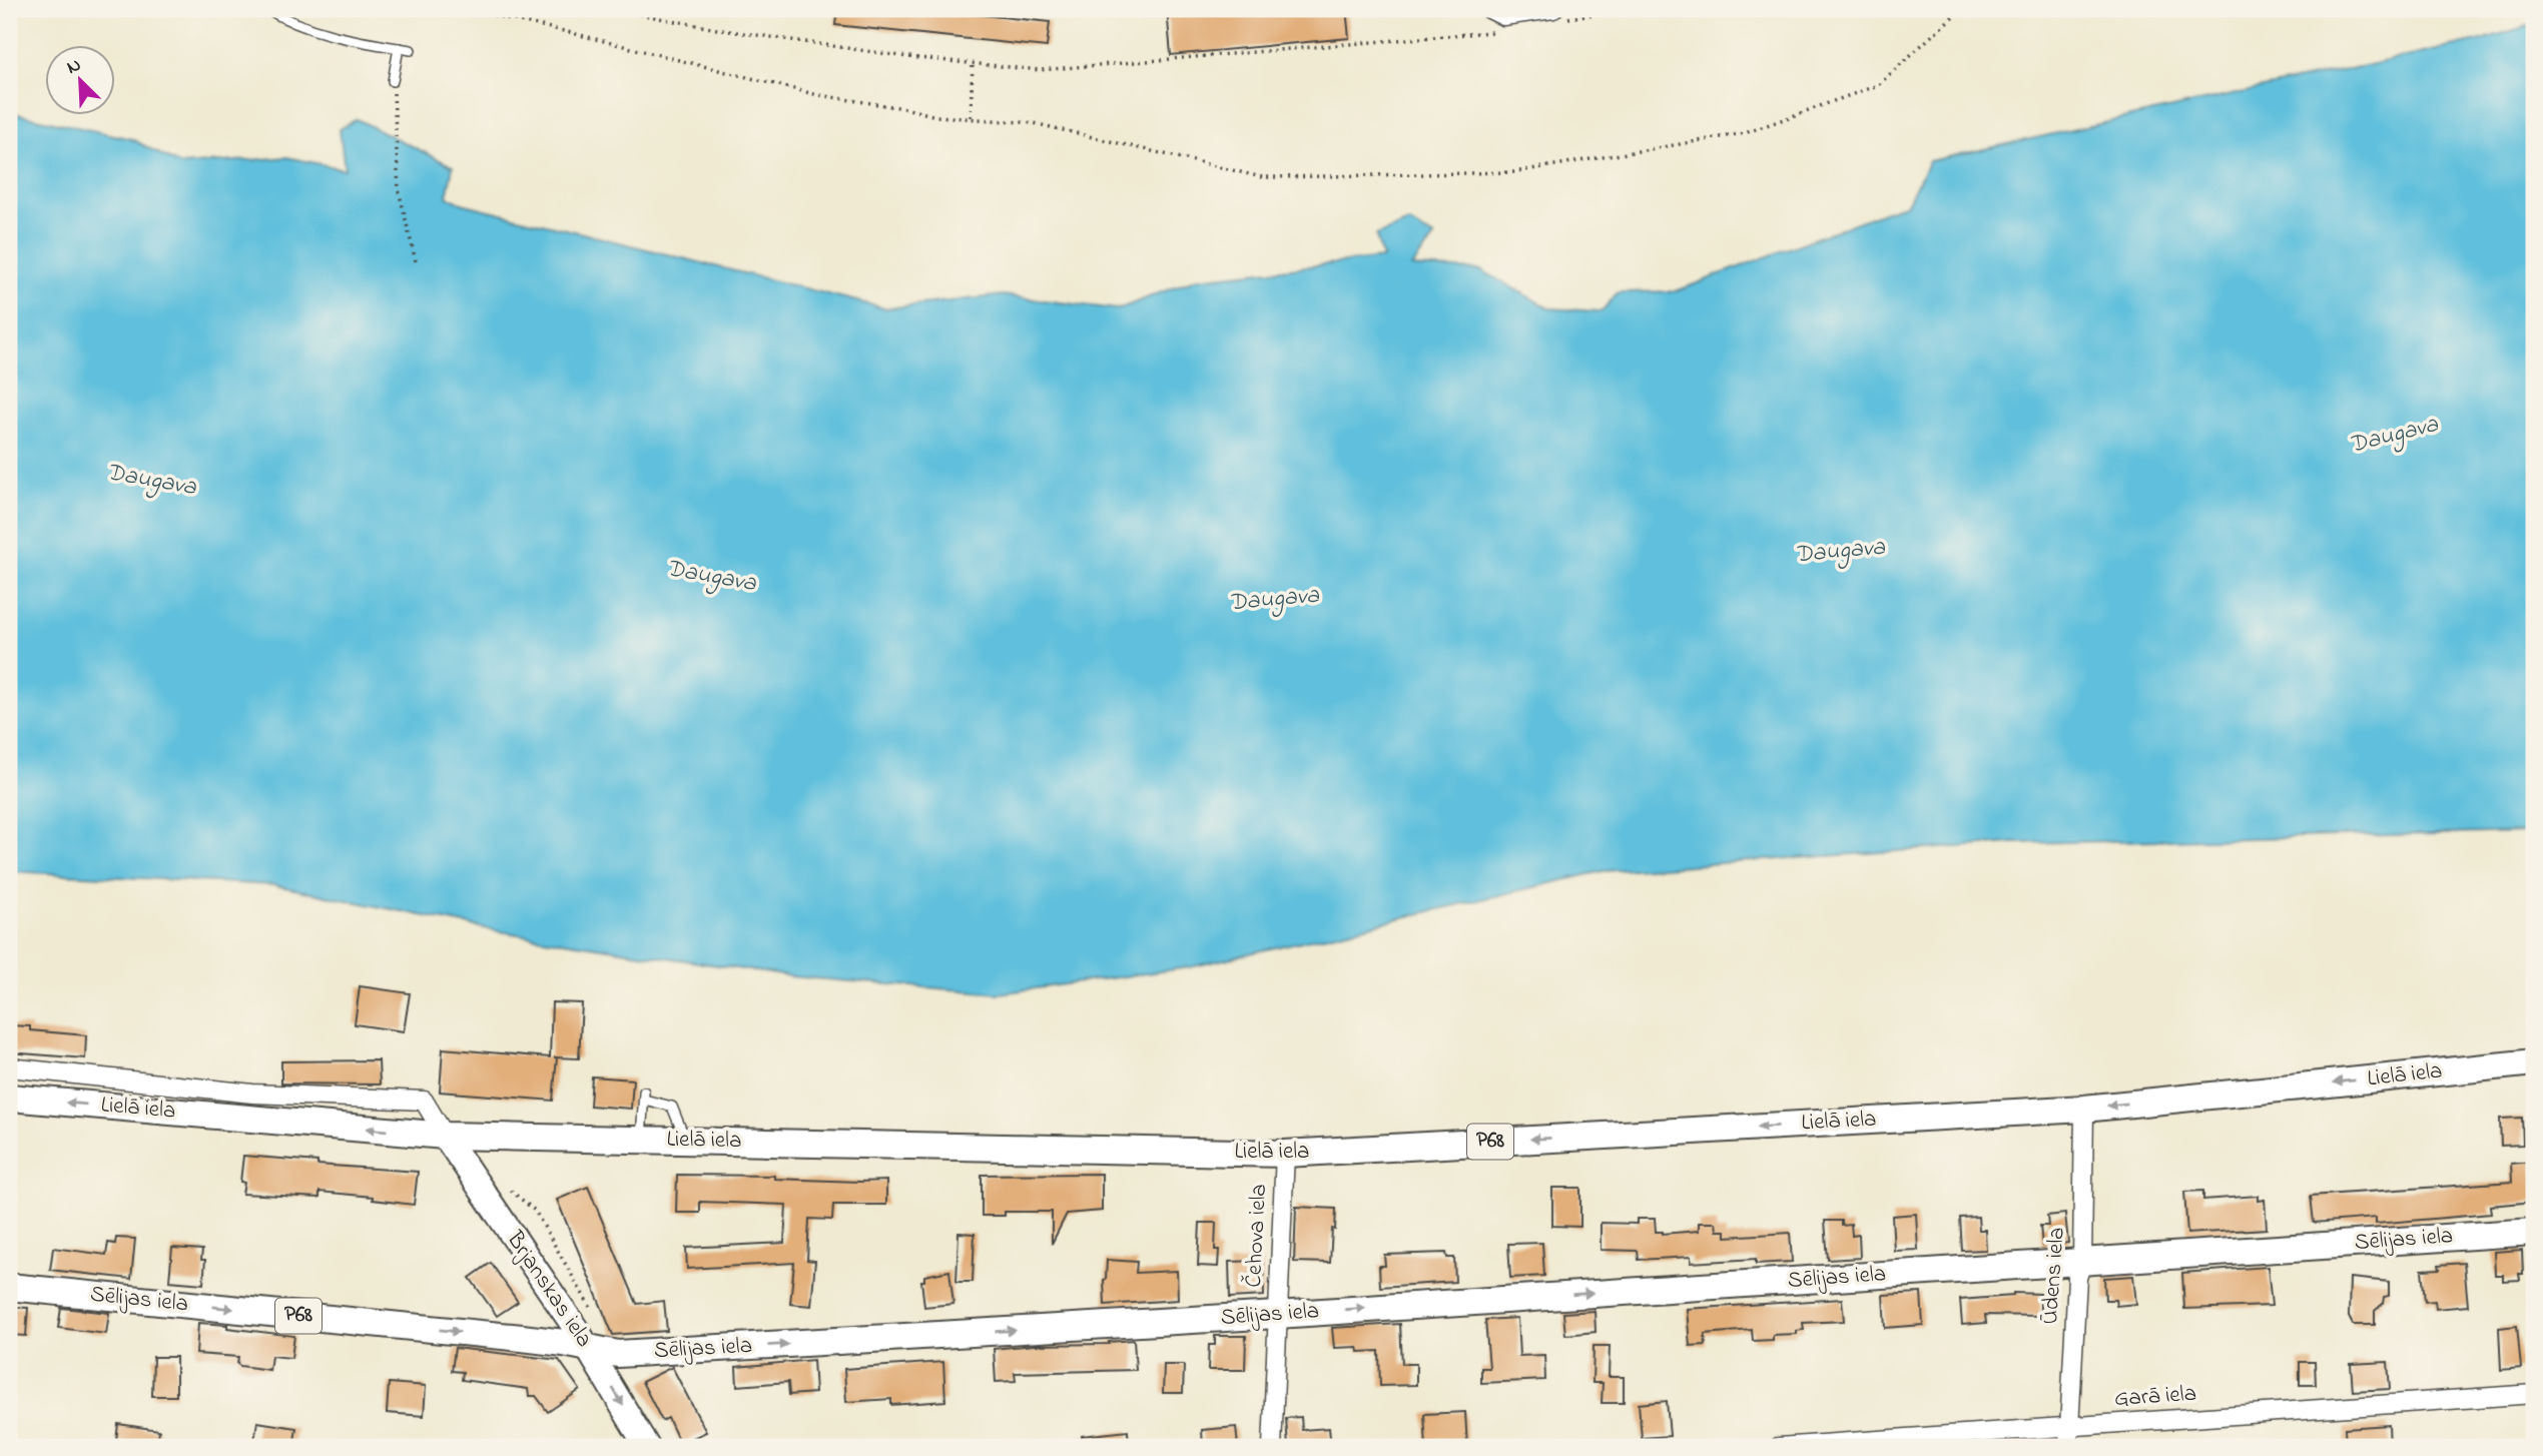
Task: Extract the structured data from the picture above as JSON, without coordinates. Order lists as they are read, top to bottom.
{
  "streets": {
    "main road": [
      "Lielā iela",
      "P68",
      "Sēlijas iela",
      "Brjanskas iela"
    ],
    "street": ["Čehova iela", "Ūdens iela", "Garā iela"]
  },
  "crossings": [
    ["Lielā iela", "Čehova iela"],
    ["Lielā iela", "Ūdens iela"],
    ["Lielā iela", "Brjanskas iela"],
    ["Čehova iela", "Sēlijas iela"],
    ["Sēlijas iela", "Ūdens iela"],
    ["Sēlijas iela", "Brjanskas iela"],
    ["Ūdens iela", "Garā iela"]
  ],
  "one_way": ["Lielā iela", "Sēlijas iela"],
  "water": ["Daugava"],
  "north": "top left"
}
